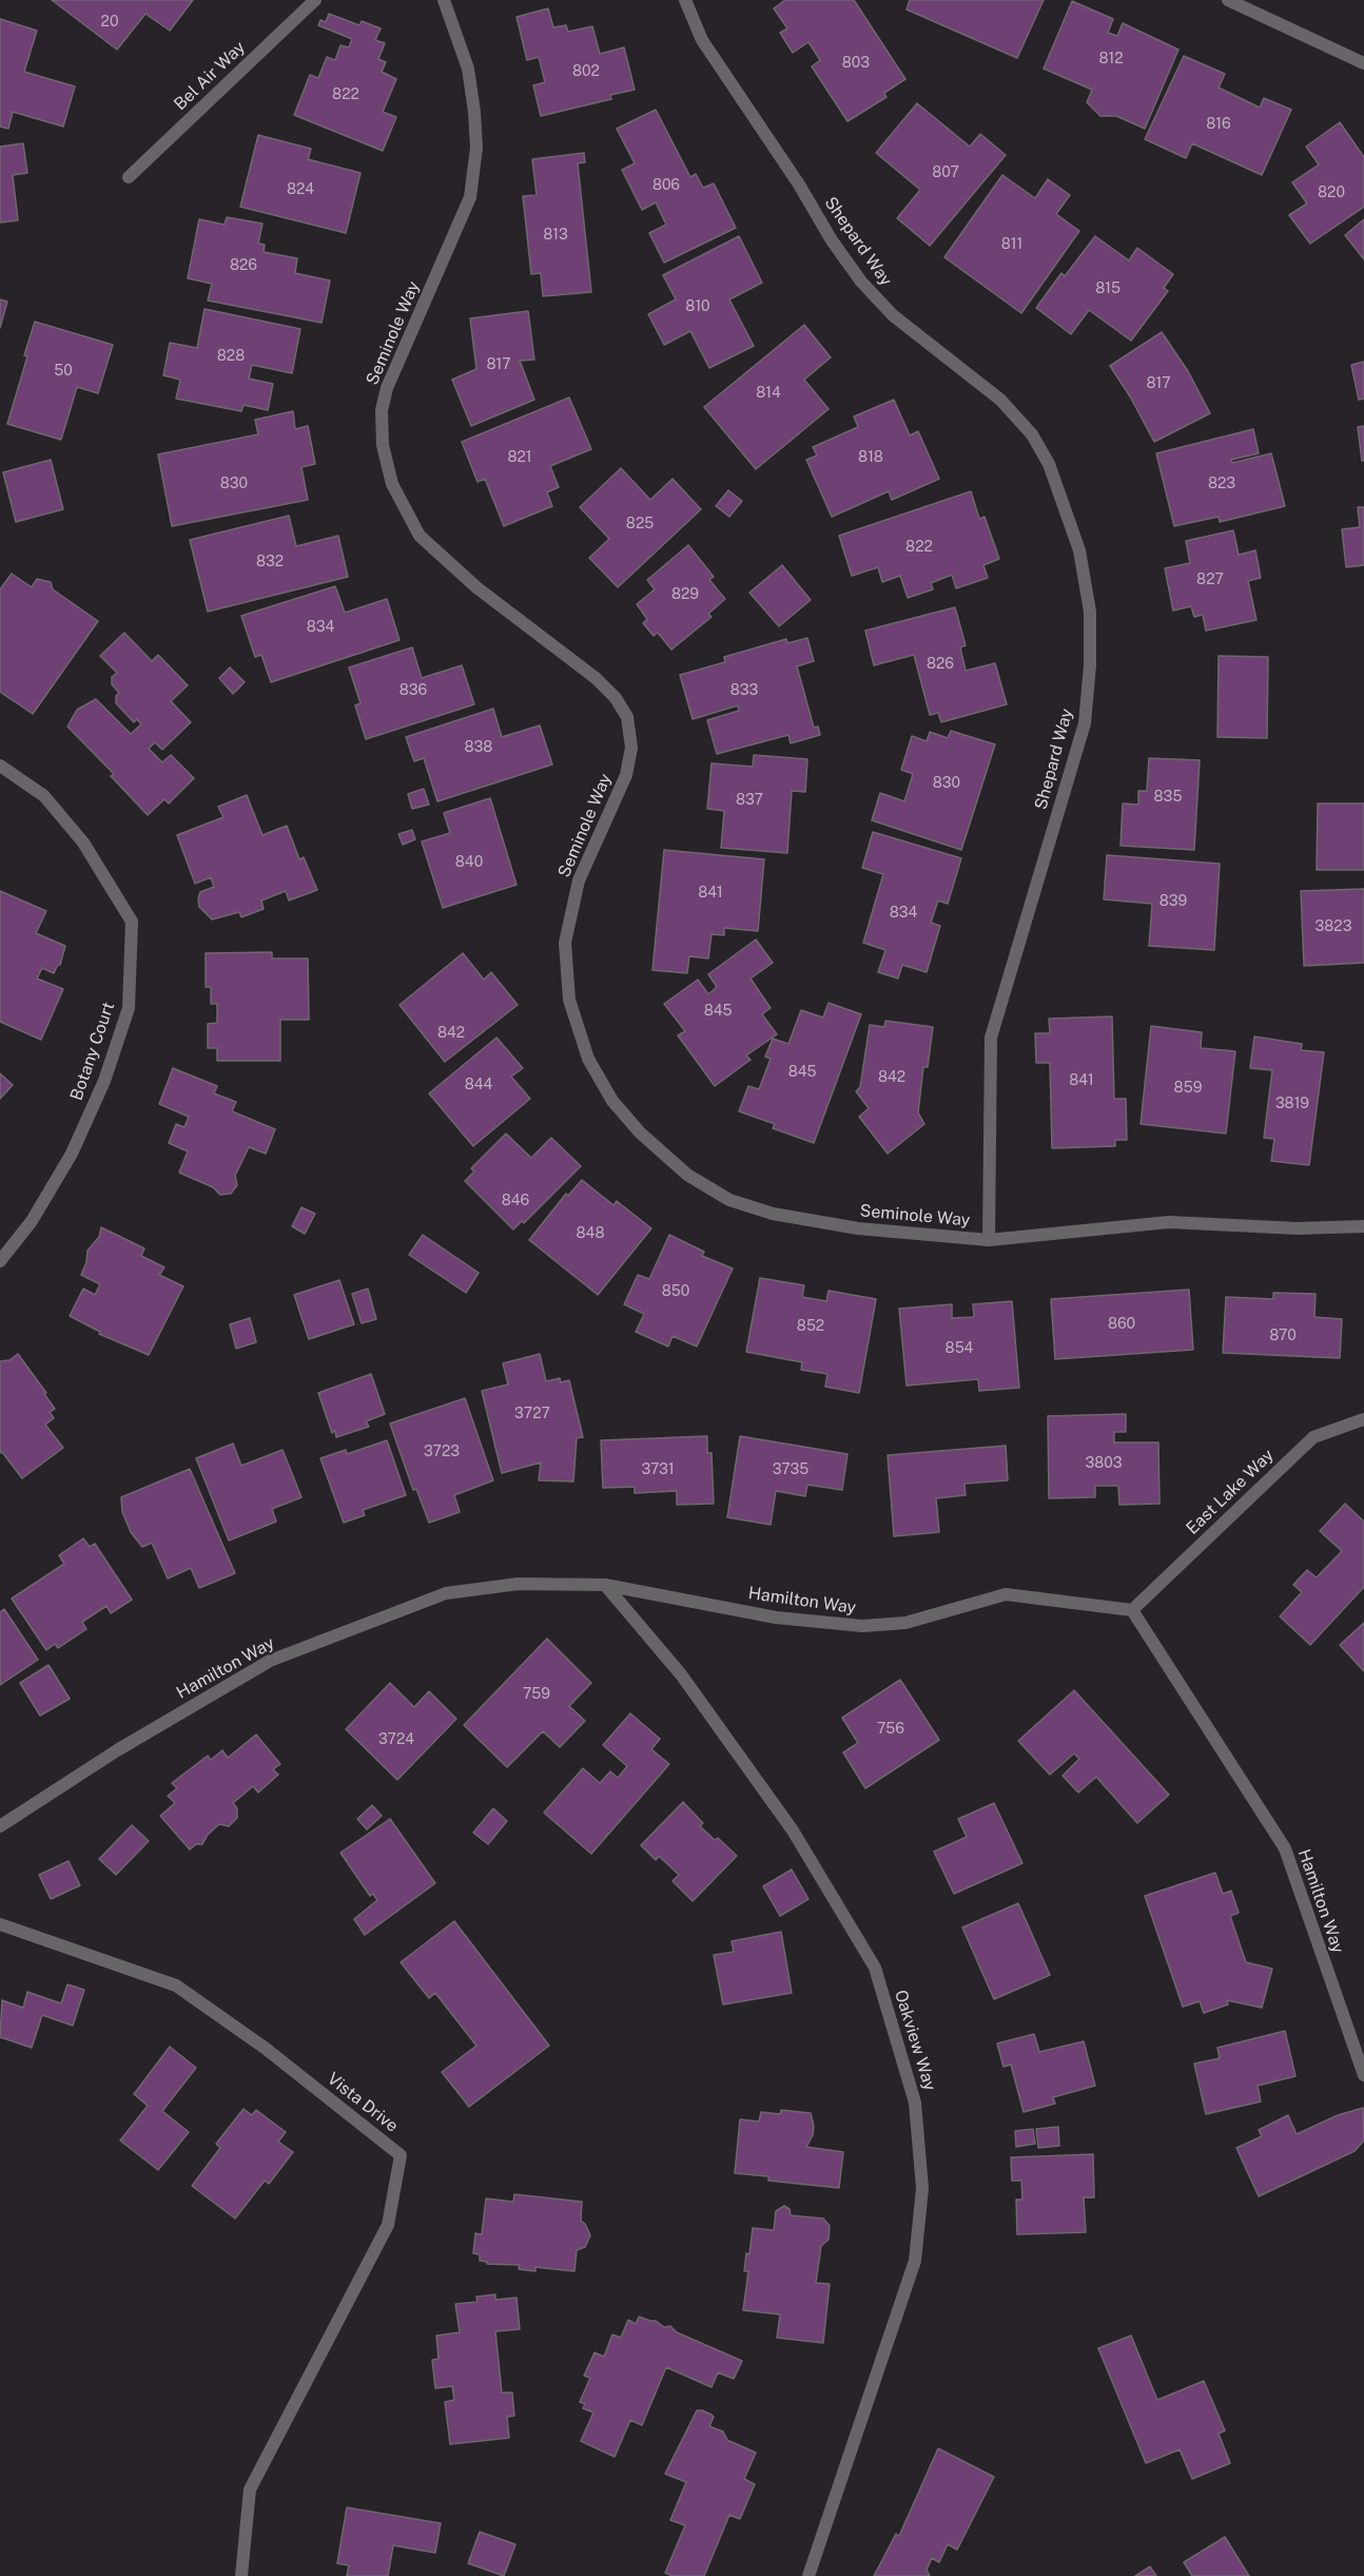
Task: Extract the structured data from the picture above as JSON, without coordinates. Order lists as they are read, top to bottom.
{
  "streets": {
    "street": [
      "Bel Air Way",
      "Shepard Way",
      "Seminole Way",
      "Botany Court",
      "East Lake Way",
      "Hamilton Way",
      "Oakview Way",
      "Vista Drive"
    ]
  },
  "crossings": [
    ["Shepard Way", "Seminole Way"],
    ["East Lake Way", "Hamilton Way"],
    ["Hamilton Way", "Oakview Way"]
  ],
  "house_numbers": [
    "20",
    "812",
    "803",
    "802",
    "822",
    "816",
    "807",
    "806",
    "824",
    "820",
    "813",
    "811",
    "826",
    "815",
    "810",
    "828",
    "817",
    "50",
    "817",
    "814",
    "821",
    "818",
    "830",
    "823",
    "825",
    "822",
    "832",
    "827",
    "829",
    "834",
    "826",
    "836",
    "833",
    "838",
    "830",
    "835",
    "837",
    "840",
    "841",
    "839",
    "834",
    "3823",
    "845",
    "842",
    "845",
    "842",
    "841",
    "844",
    "859",
    "3819",
    "846",
    "848",
    "850",
    "860",
    "852",
    "870",
    "854",
    "3727",
    "3723",
    "3803",
    "3731",
    "3735",
    "759",
    "756",
    "3724"
  ]
}
